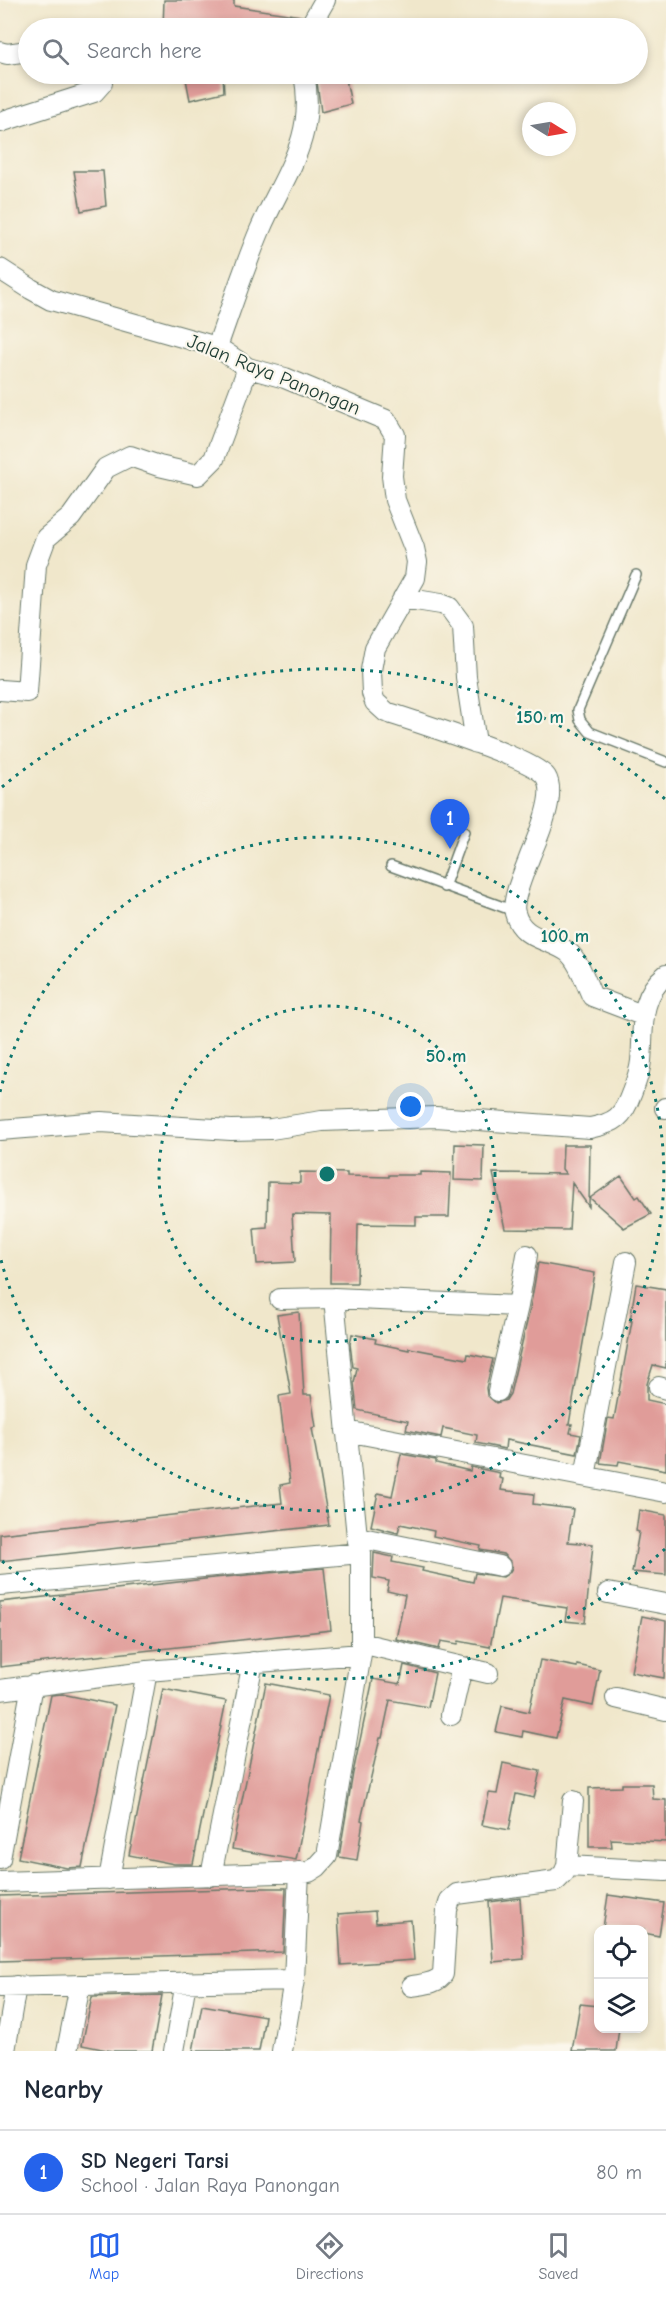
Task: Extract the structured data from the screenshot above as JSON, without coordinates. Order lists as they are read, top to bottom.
{
  "streets": {
    "street": ["Jalan Raya Panongan"]
  },
  "north": "right",
  "page": {
    "search": "Search here",
    "pins": "1",
    "heading": "Nearby",
    "list": [
      {
        "mark": "1",
        "name": "SD Negeri Tarsi",
        "note": "School · Jalan Raya Panongan",
        "value": "80 m"
      }
    ],
    "nav": ["Map", "Directions", "Saved"]
  },
  "rings": ["150 m", "100 m", "50 m"]
}
